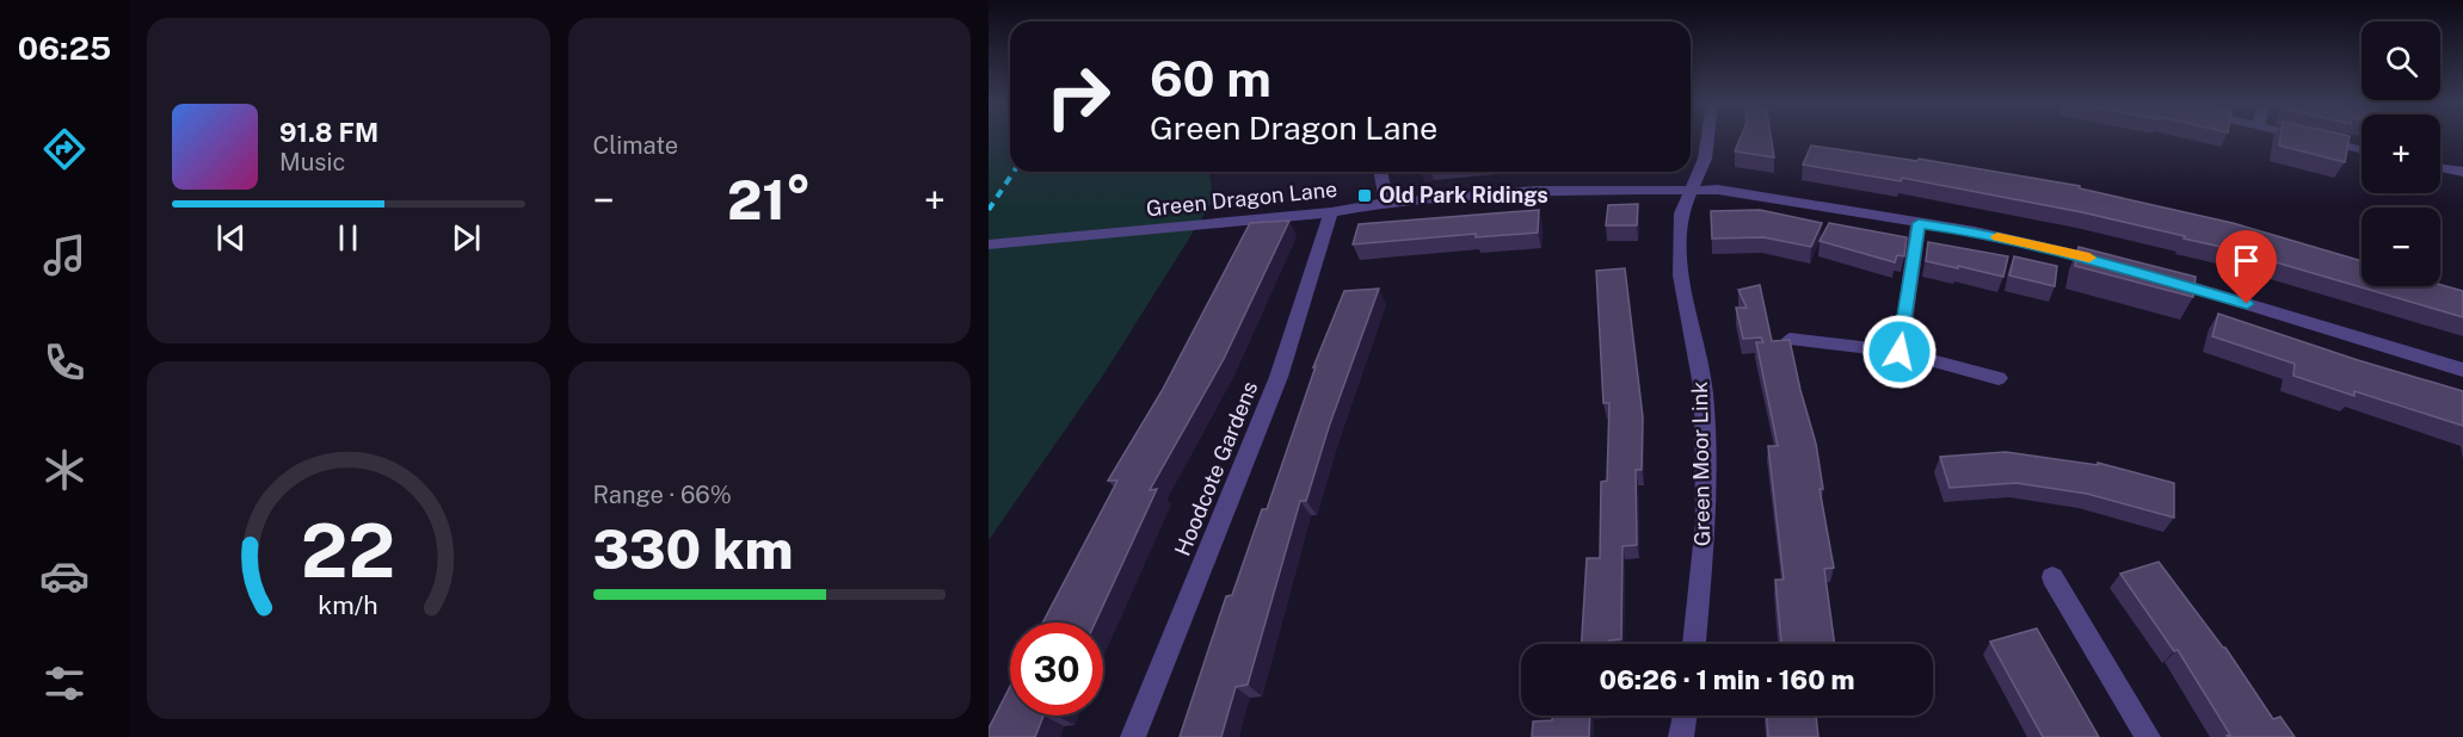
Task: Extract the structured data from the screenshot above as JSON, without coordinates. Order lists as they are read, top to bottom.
{
  "streets": {
    "street": ["Green Dragon Lane", "Green Moor Link", "Hoodcote Gardens"]
  },
  "crossings": [
    ["Green Dragon Lane", "Green Moor Link"],
    ["Green Dragon Lane", "Hoodcote Gardens"]
  ],
  "places": {
    "transit": ["Old Park Ridings"]
  },
  "page": {
    "tabs": "06:25",
    "tile": [
      "Climate",
      ["Range · 66%", "330 km"]
    ],
    "map_buttons": ["+", "−"],
    "turn": ["60 m", "Green Dragon Lane"],
    "song": ["91.8 FM", "Music"],
    "heat": ["−", "21°", "+"],
    "limit": "30",
    "trip": "06:26 · 1 min · 160 m",
    "gauge": ["22", "km/h"]
  }
}
